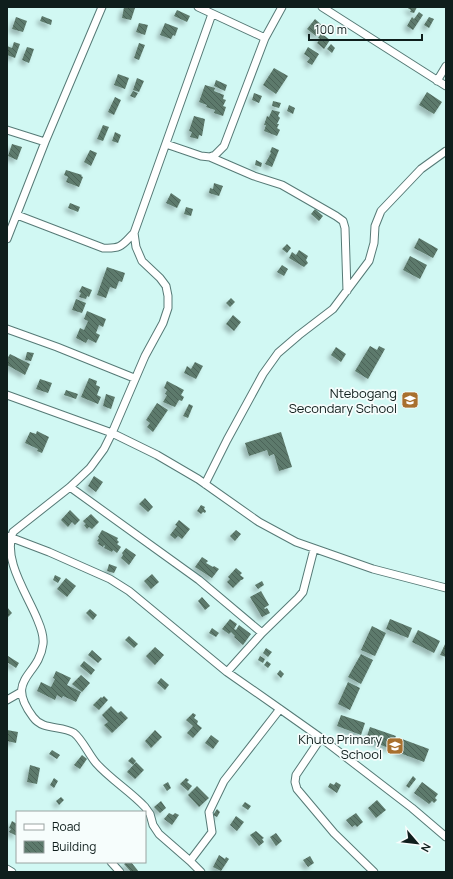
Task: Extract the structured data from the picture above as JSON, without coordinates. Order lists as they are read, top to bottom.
{
  "places": {
    "school or university": ["Ntebogang Secondary School", "Khuto Primary School"]
  },
  "legend": ["Road", "Building"],
  "scale_bar": "100 m",
  "north": "bottom right"
}
